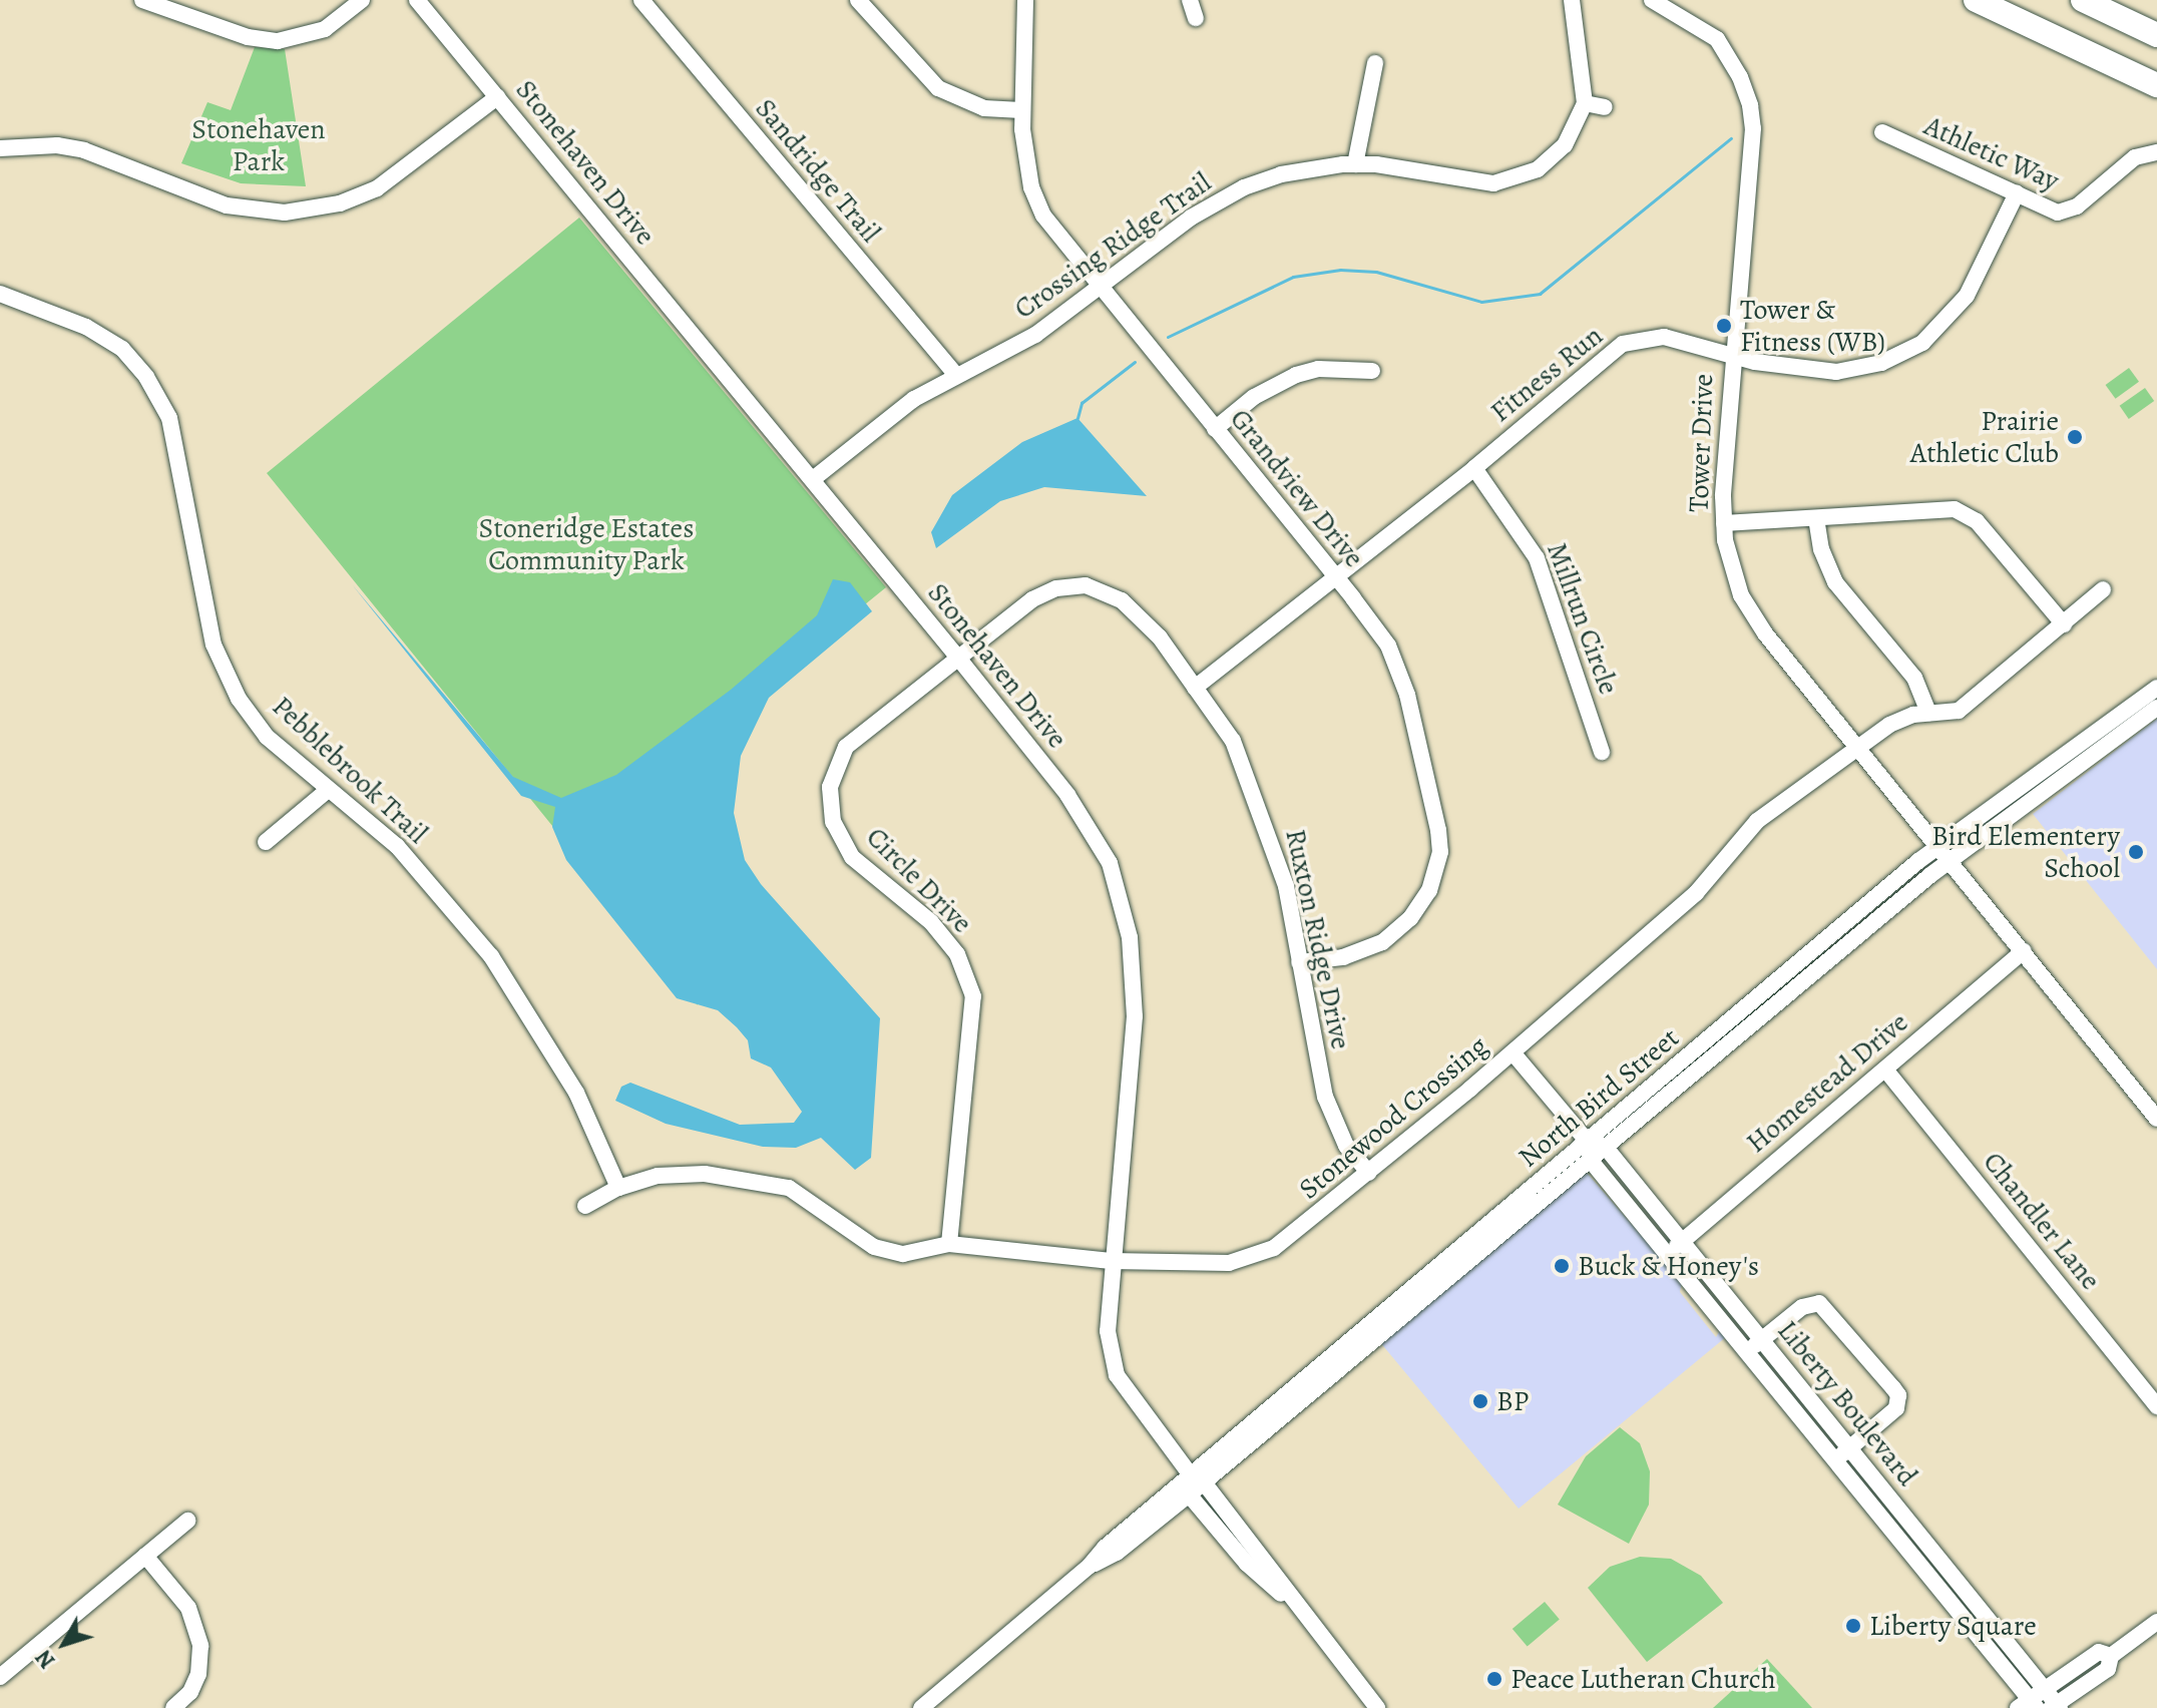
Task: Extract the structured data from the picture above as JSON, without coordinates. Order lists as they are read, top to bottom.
{
  "streets": {
    "street": [
      "Athletic Way",
      "Stonehaven Drive",
      "Sandridge Trail",
      "Crossing Ridge Trail",
      "Fitness Run",
      "Tower Drive",
      "Grandview Drive",
      "Millrun Circle",
      "Pebblebrook Trail",
      "Circle Drive",
      "Ruxton Ridge Drive",
      "Homestead Drive",
      "North Bird Street",
      "Stonewood Crossing",
      "Chandler Lane",
      "Liberty Boulevard"
    ]
  },
  "crossings": [
    ["Athletic Way", "Fitness Run"],
    ["Stonehaven Drive", "Crossing Ridge Trail"],
    ["Stonehaven Drive", "Circle Drive"],
    ["Stonehaven Drive", "Ruxton Ridge Drive"],
    ["Stonehaven Drive", "North Bird Street"],
    ["Stonehaven Drive", "Stonewood Crossing"],
    ["Sandridge Trail", "Crossing Ridge Trail"],
    ["Crossing Ridge Trail", "Grandview Drive"],
    ["Fitness Run", "Tower Drive"],
    ["Fitness Run", "Grandview Drive"],
    ["Fitness Run", "Millrun Circle"],
    ["Fitness Run", "Ruxton Ridge Drive"],
    ["Tower Drive", "Homestead Drive"],
    ["Tower Drive", "North Bird Street"],
    ["Tower Drive", "Stonewood Crossing"],
    ["Grandview Drive", "Ruxton Ridge Drive"],
    ["Pebblebrook Trail", "Stonewood Crossing"],
    ["Circle Drive", "Ruxton Ridge Drive"],
    ["Circle Drive", "Stonewood Crossing"],
    ["Ruxton Ridge Drive", "Stonewood Crossing"],
    ["Homestead Drive", "Chandler Lane"],
    ["Homestead Drive", "Liberty Boulevard"],
    ["North Bird Street", "Liberty Boulevard"]
  ],
  "parks": ["Stonehaven Park", "Stoneridge Estates Community Park"],
  "places": [
    "Tower & Fitness (WB)",
    "Prairie Athletic Club",
    "Bird Elementery School",
    "Buck & Honey's",
    "BP",
    "Liberty Square",
    "Peace Lutheran Church"
  ],
  "north": "bottom left"
}
